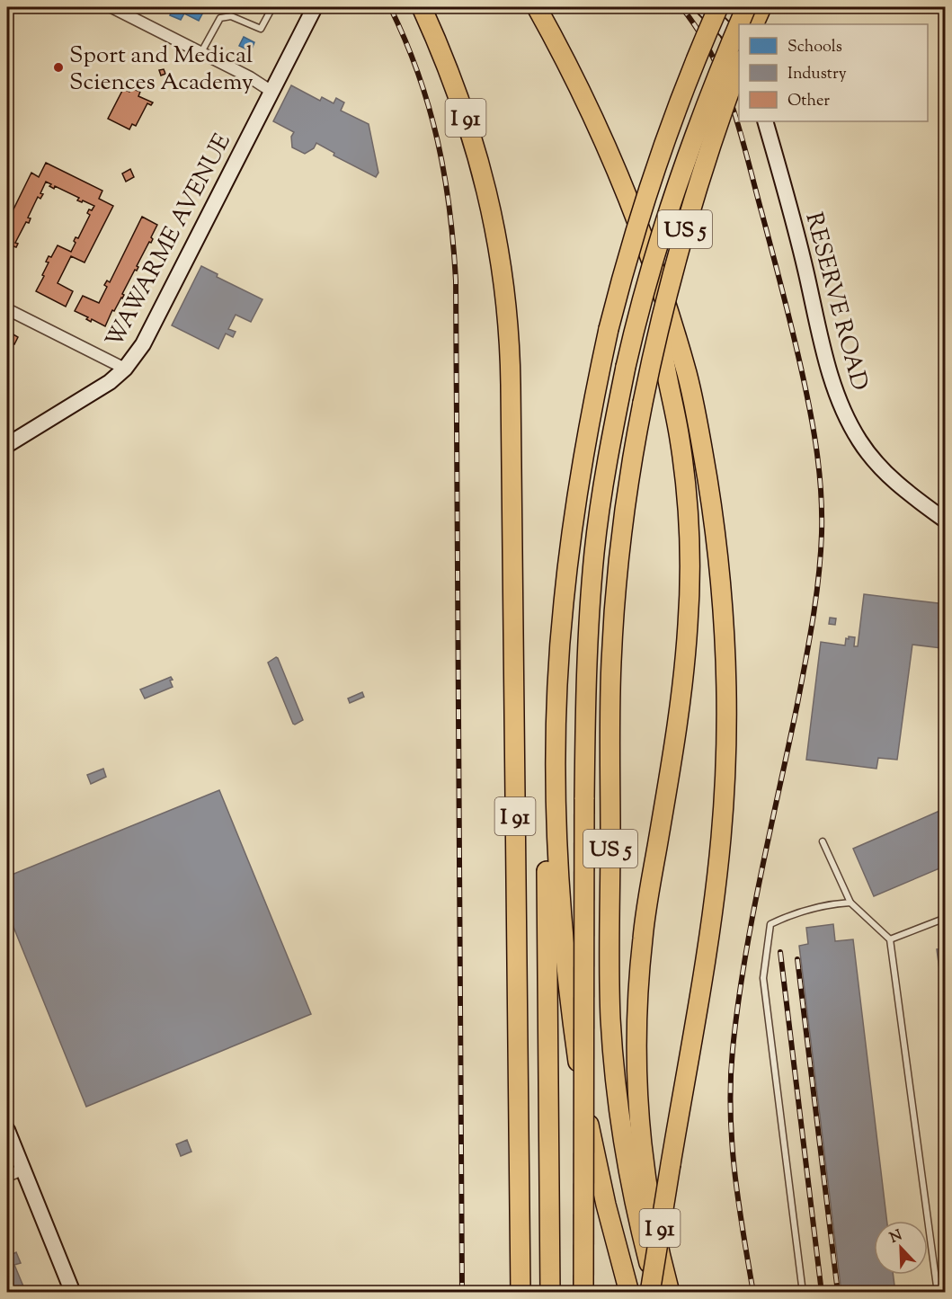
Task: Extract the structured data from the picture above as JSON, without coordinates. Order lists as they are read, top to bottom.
{
  "streets": {
    "highway": ["I 91", "US 5"],
    "street": ["WAWARME AVENUE", "RESERVE ROAD"]
  },
  "places": ["Sport and Medical Sciences Academy"],
  "legend": ["Schools", "Industry", "Other"],
  "north": "top left"
}
